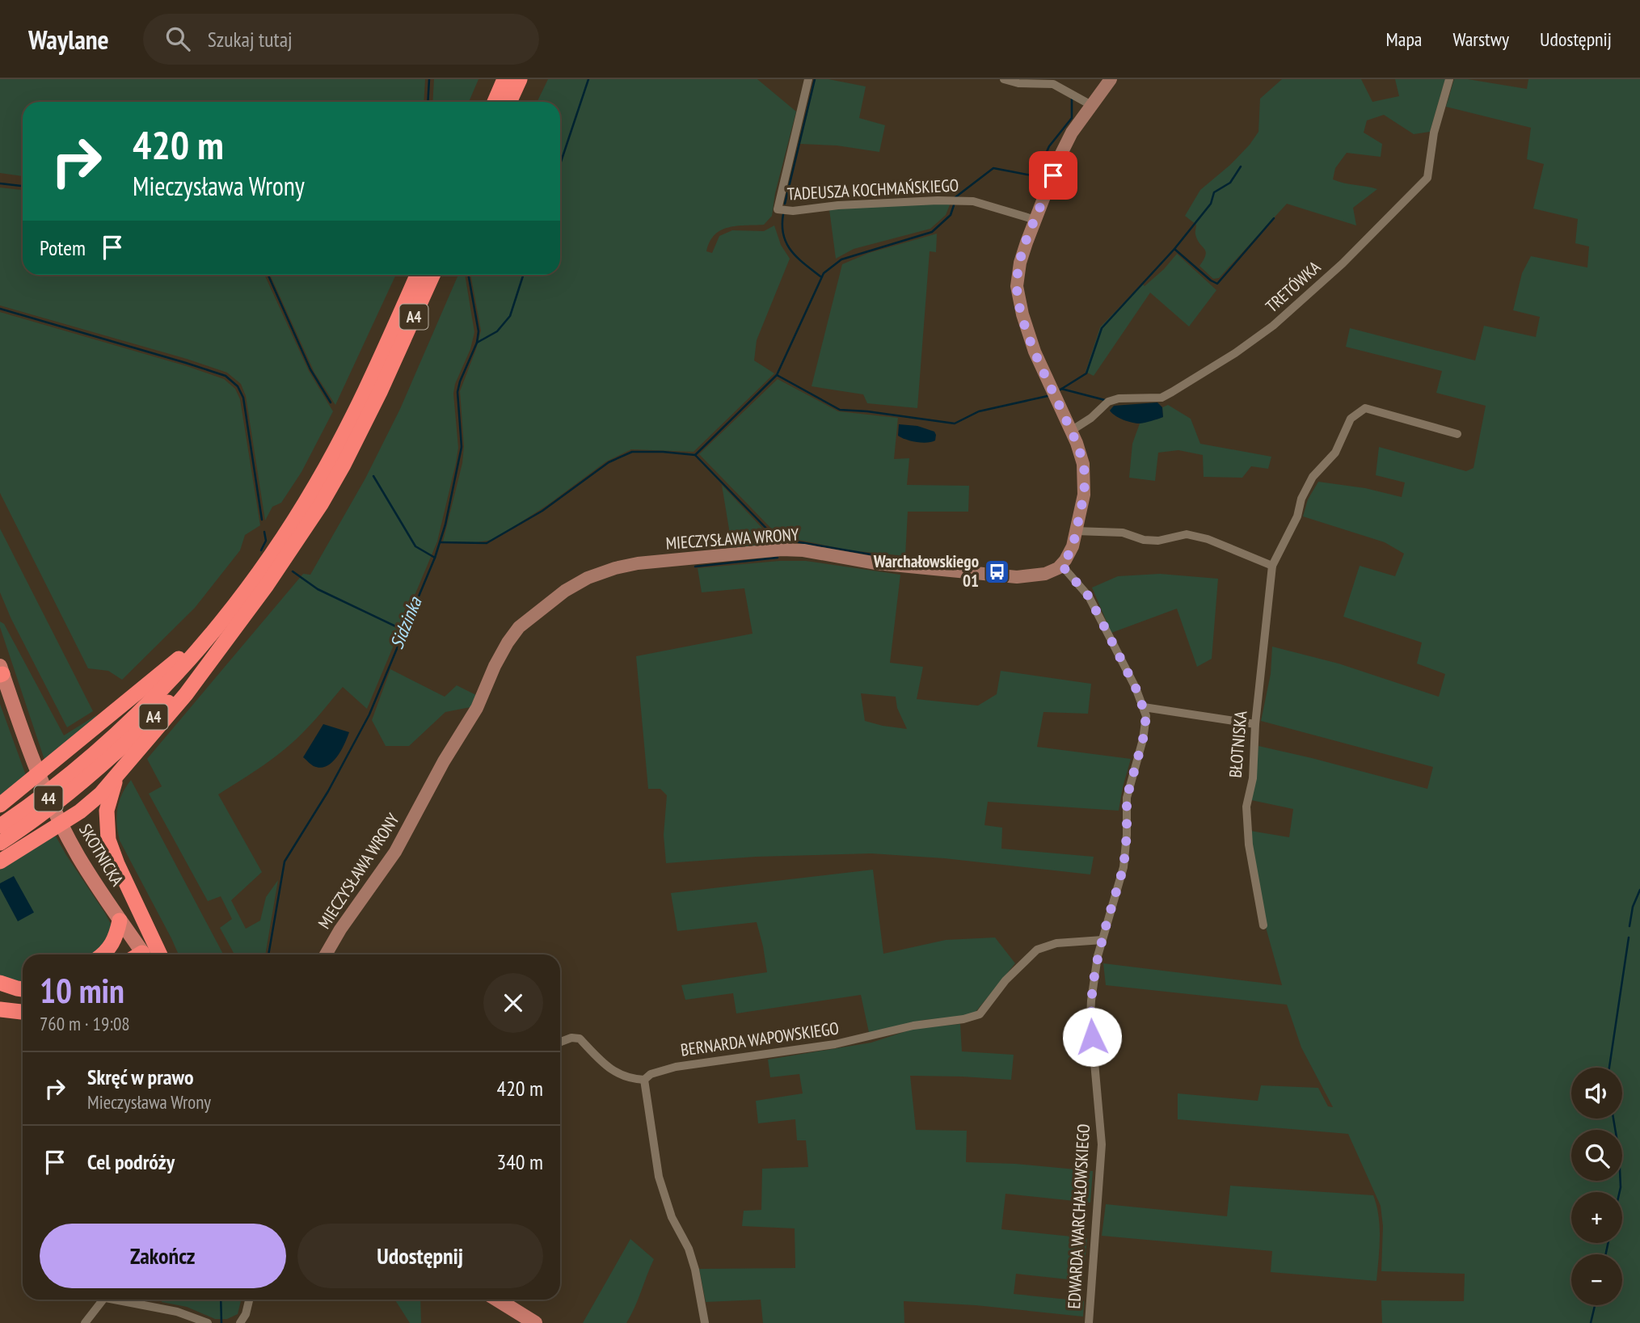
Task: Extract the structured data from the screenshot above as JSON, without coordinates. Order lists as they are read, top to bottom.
{
  "streets": {
    "highway": ["A4"],
    "main road": ["44", "SKOTNICKA"],
    "street": [
      "TADEUSZA KOCHMAŃSKIEGO",
      "TRETÓWKA",
      "MIECZYSŁAWA WRONY",
      "BŁOTNISKA",
      "BERNARDA WAPOWSKIEGO",
      "EDWARDA WARCHAŁOWSKIEGO"
    ]
  },
  "crossings": [
    ["MIECZYSŁAWA WRONY", "EDWARDA WARCHAŁOWSKIEGO"],
    ["BERNARDA WAPOWSKIEGO", "EDWARDA WARCHAŁOWSKIEGO"]
  ],
  "water": ["Sidzinka"],
  "places": {
    "bus stop": ["Warchałowskiego 01"]
  },
  "page": {
    "header": "Waylane",
    "search": "Szukaj tutaj",
    "nav": ["Mapa", "Warstwy", "Udostępnij"],
    "turn": ["420 m", "Mieczysława Wrony"],
    "then": "Potem",
    "heading": ["10 min", "760 m · 19:08"],
    "list": [
      {
        "name": "Skręć w prawo",
        "note": "Mieczysława Wrony",
        "value": "420 m"
      },
      {
        "name": "Cel podróży",
        "value": "340 m"
      }
    ],
    "map_buttons": ["+", "−"],
    "buttons": ["Zakończ", "Udostępnij"]
  }
}
